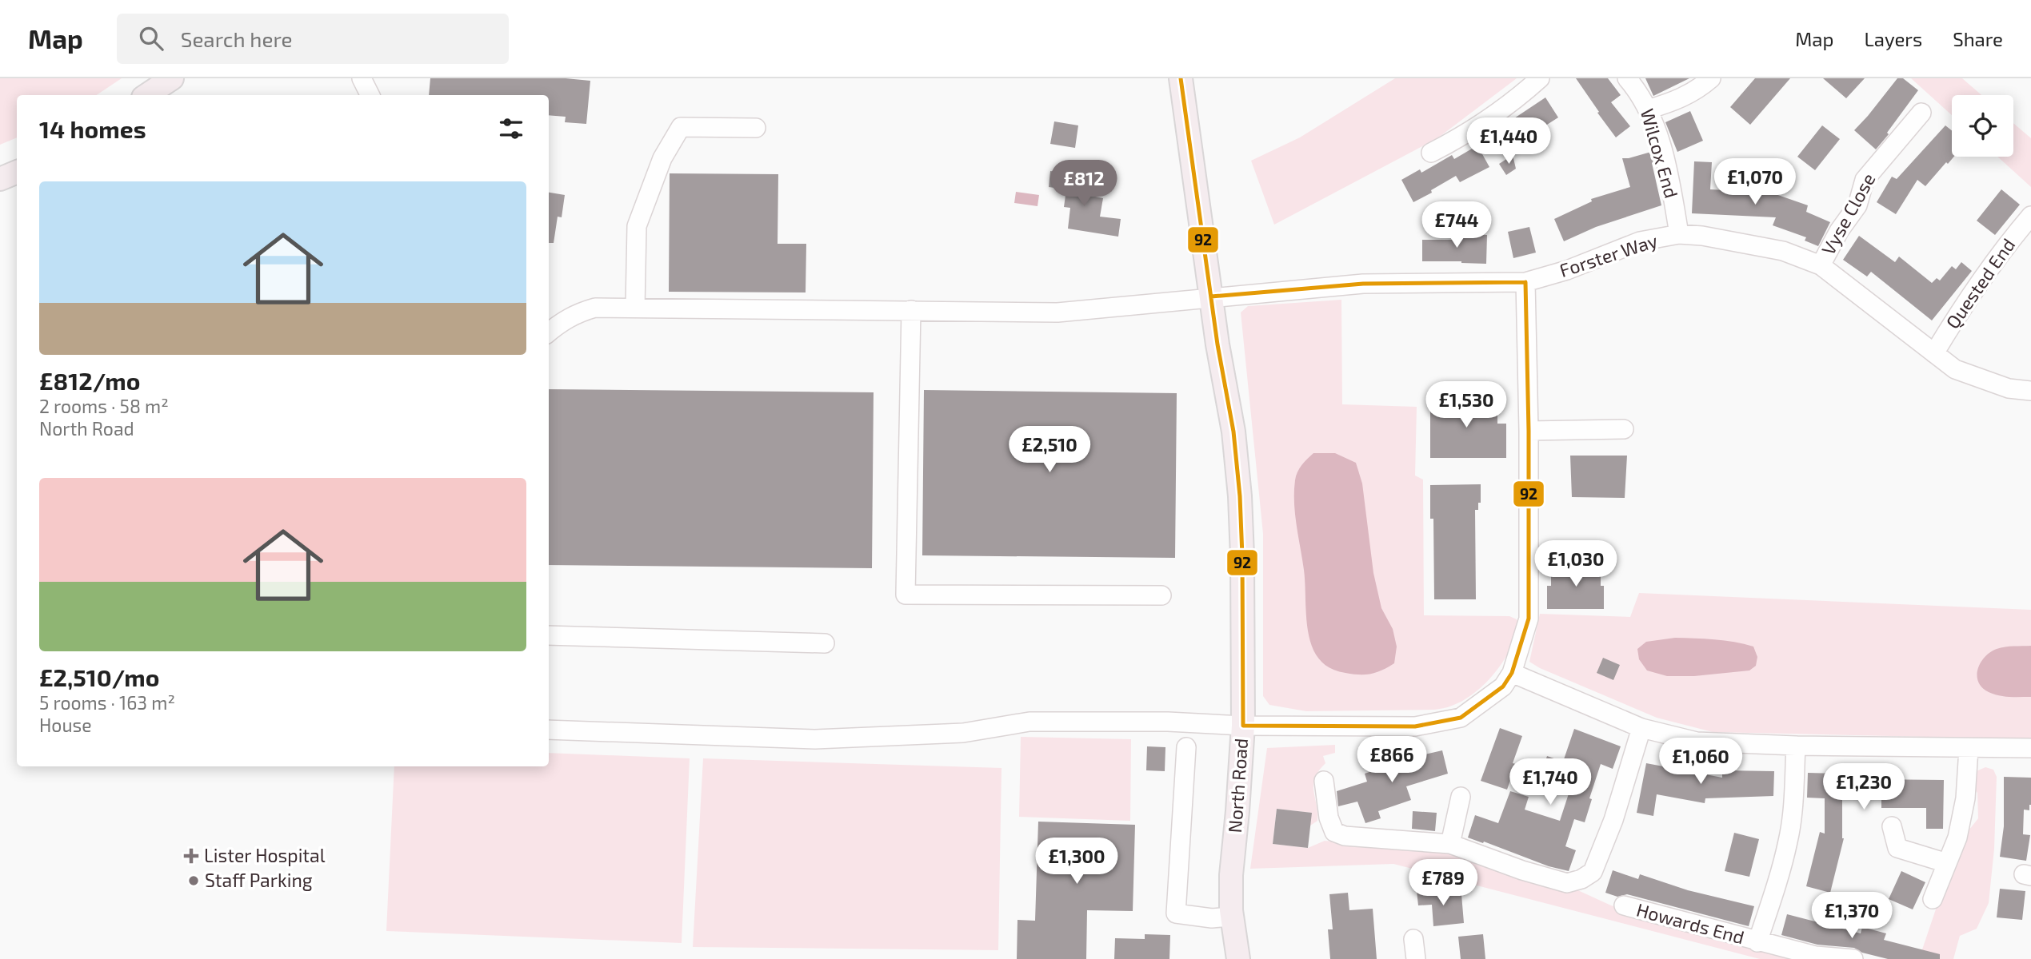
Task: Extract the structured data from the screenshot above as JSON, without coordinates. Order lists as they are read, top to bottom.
{
  "streets": {
    "main road": ["North Road"],
    "street": [
      "Wilcox End",
      "Vyse Close",
      "Forster Way",
      "Quested End",
      "Howards End"
    ]
  },
  "crossings": [
    ["Wilcox End", "Forster Way"],
    ["Vyse Close", "Forster Way"],
    ["Forster Way", "Quested End"],
    ["Forster Way", "North Road"]
  ],
  "places": {
    "health": ["Lister Hospital"],
    "other": ["Staff Parking"]
  },
  "lines": ["transit line 92"],
  "page": {
    "header": "Map",
    "search": "Search here",
    "nav": ["Map", "Layers", "Share"],
    "heading": "14 homes",
    "price": [
      "£1,440",
      "£1,070",
      "£812",
      "£744",
      "£1,530",
      "£2,510",
      "£1,030",
      "£866",
      "£1,060",
      "£1,740",
      "£1,230",
      "£1,300",
      "£789",
      "£1,370"
    ],
    "list": [
      {
        "name": "£812/mo",
        "note": "2 rooms · 58 m² · North Road"
      },
      {
        "name": "£2,510/mo",
        "note": "5 rooms · 163 m² · House"
      }
    ]
  }
}
